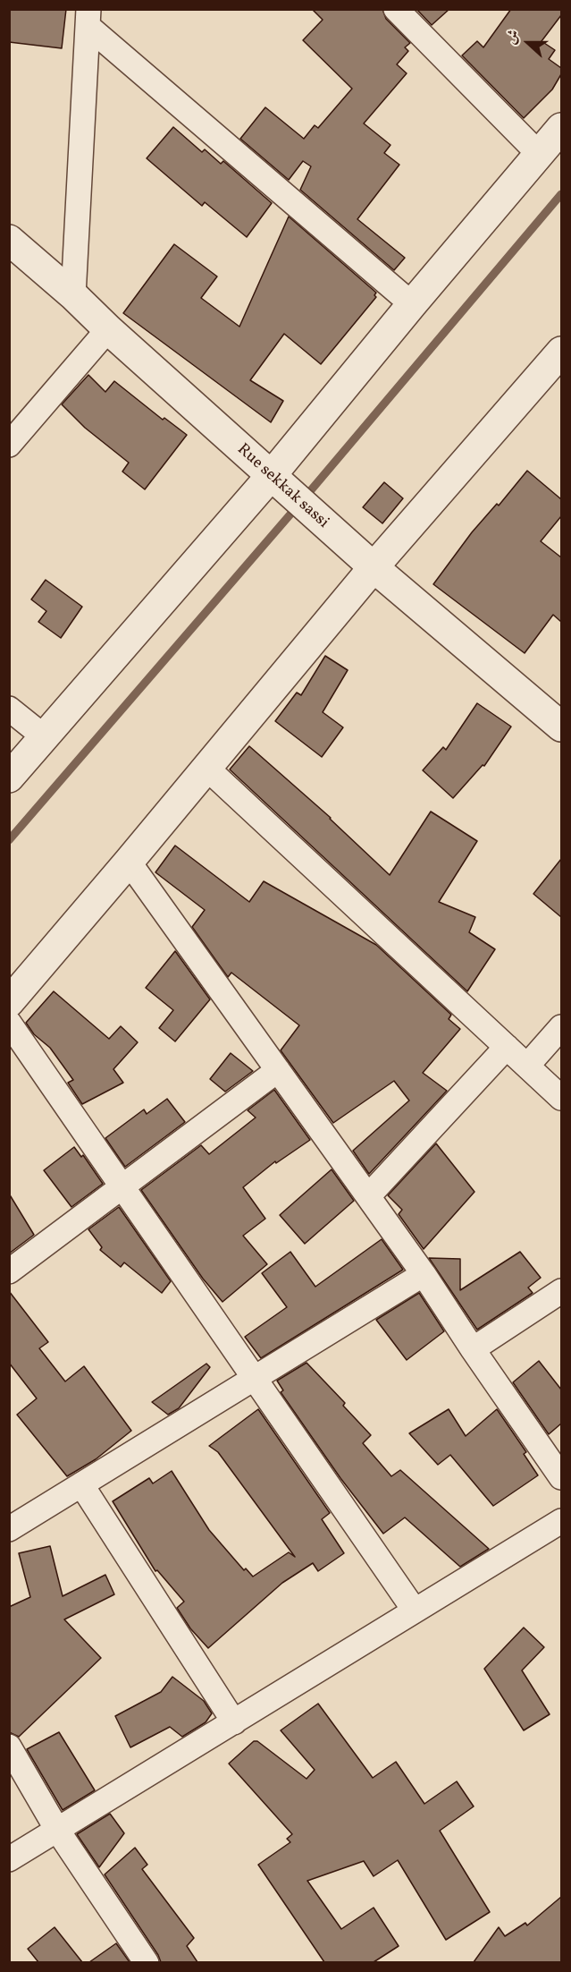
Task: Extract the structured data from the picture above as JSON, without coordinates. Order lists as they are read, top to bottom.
{
  "streets": {
    "street": ["Rue sekkak sassi"]
  },
  "north": "left"
}
